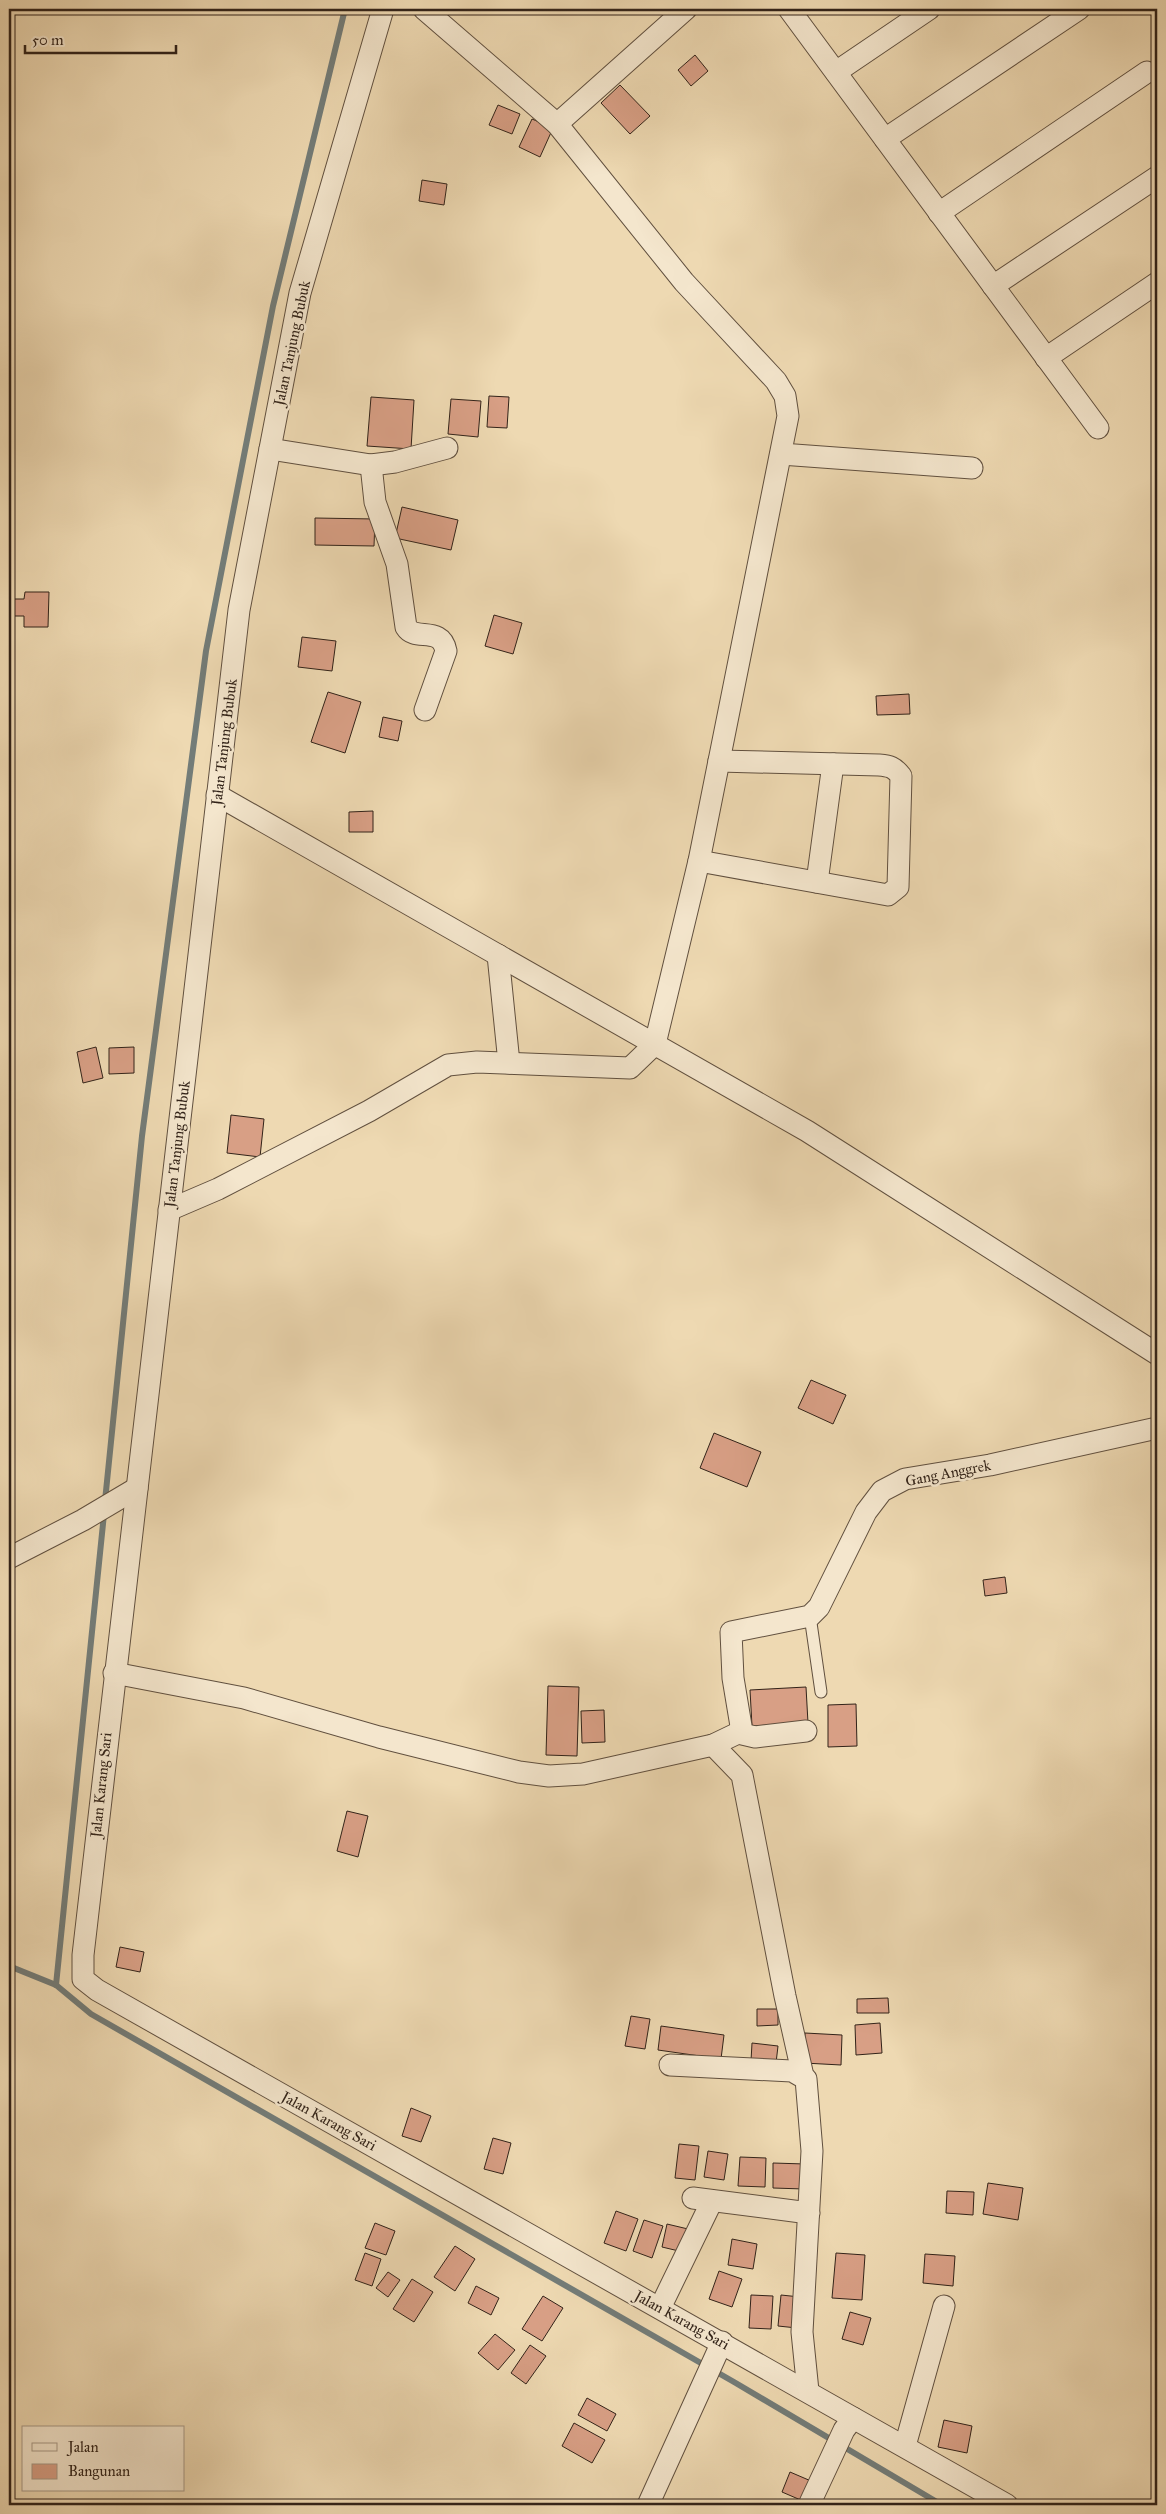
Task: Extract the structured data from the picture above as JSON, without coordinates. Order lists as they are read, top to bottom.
{
  "streets": {
    "street": ["Jalan Tanjung Bubuk", "Gang Anggrek", "Jalan Karang Sari"]
  },
  "crossings": [
    ["Jalan Tanjung Bubuk", "Jalan Karang Sari"]
  ],
  "legend": ["Jalan", "Bangunan"],
  "scale_bar": "50 m"
}
